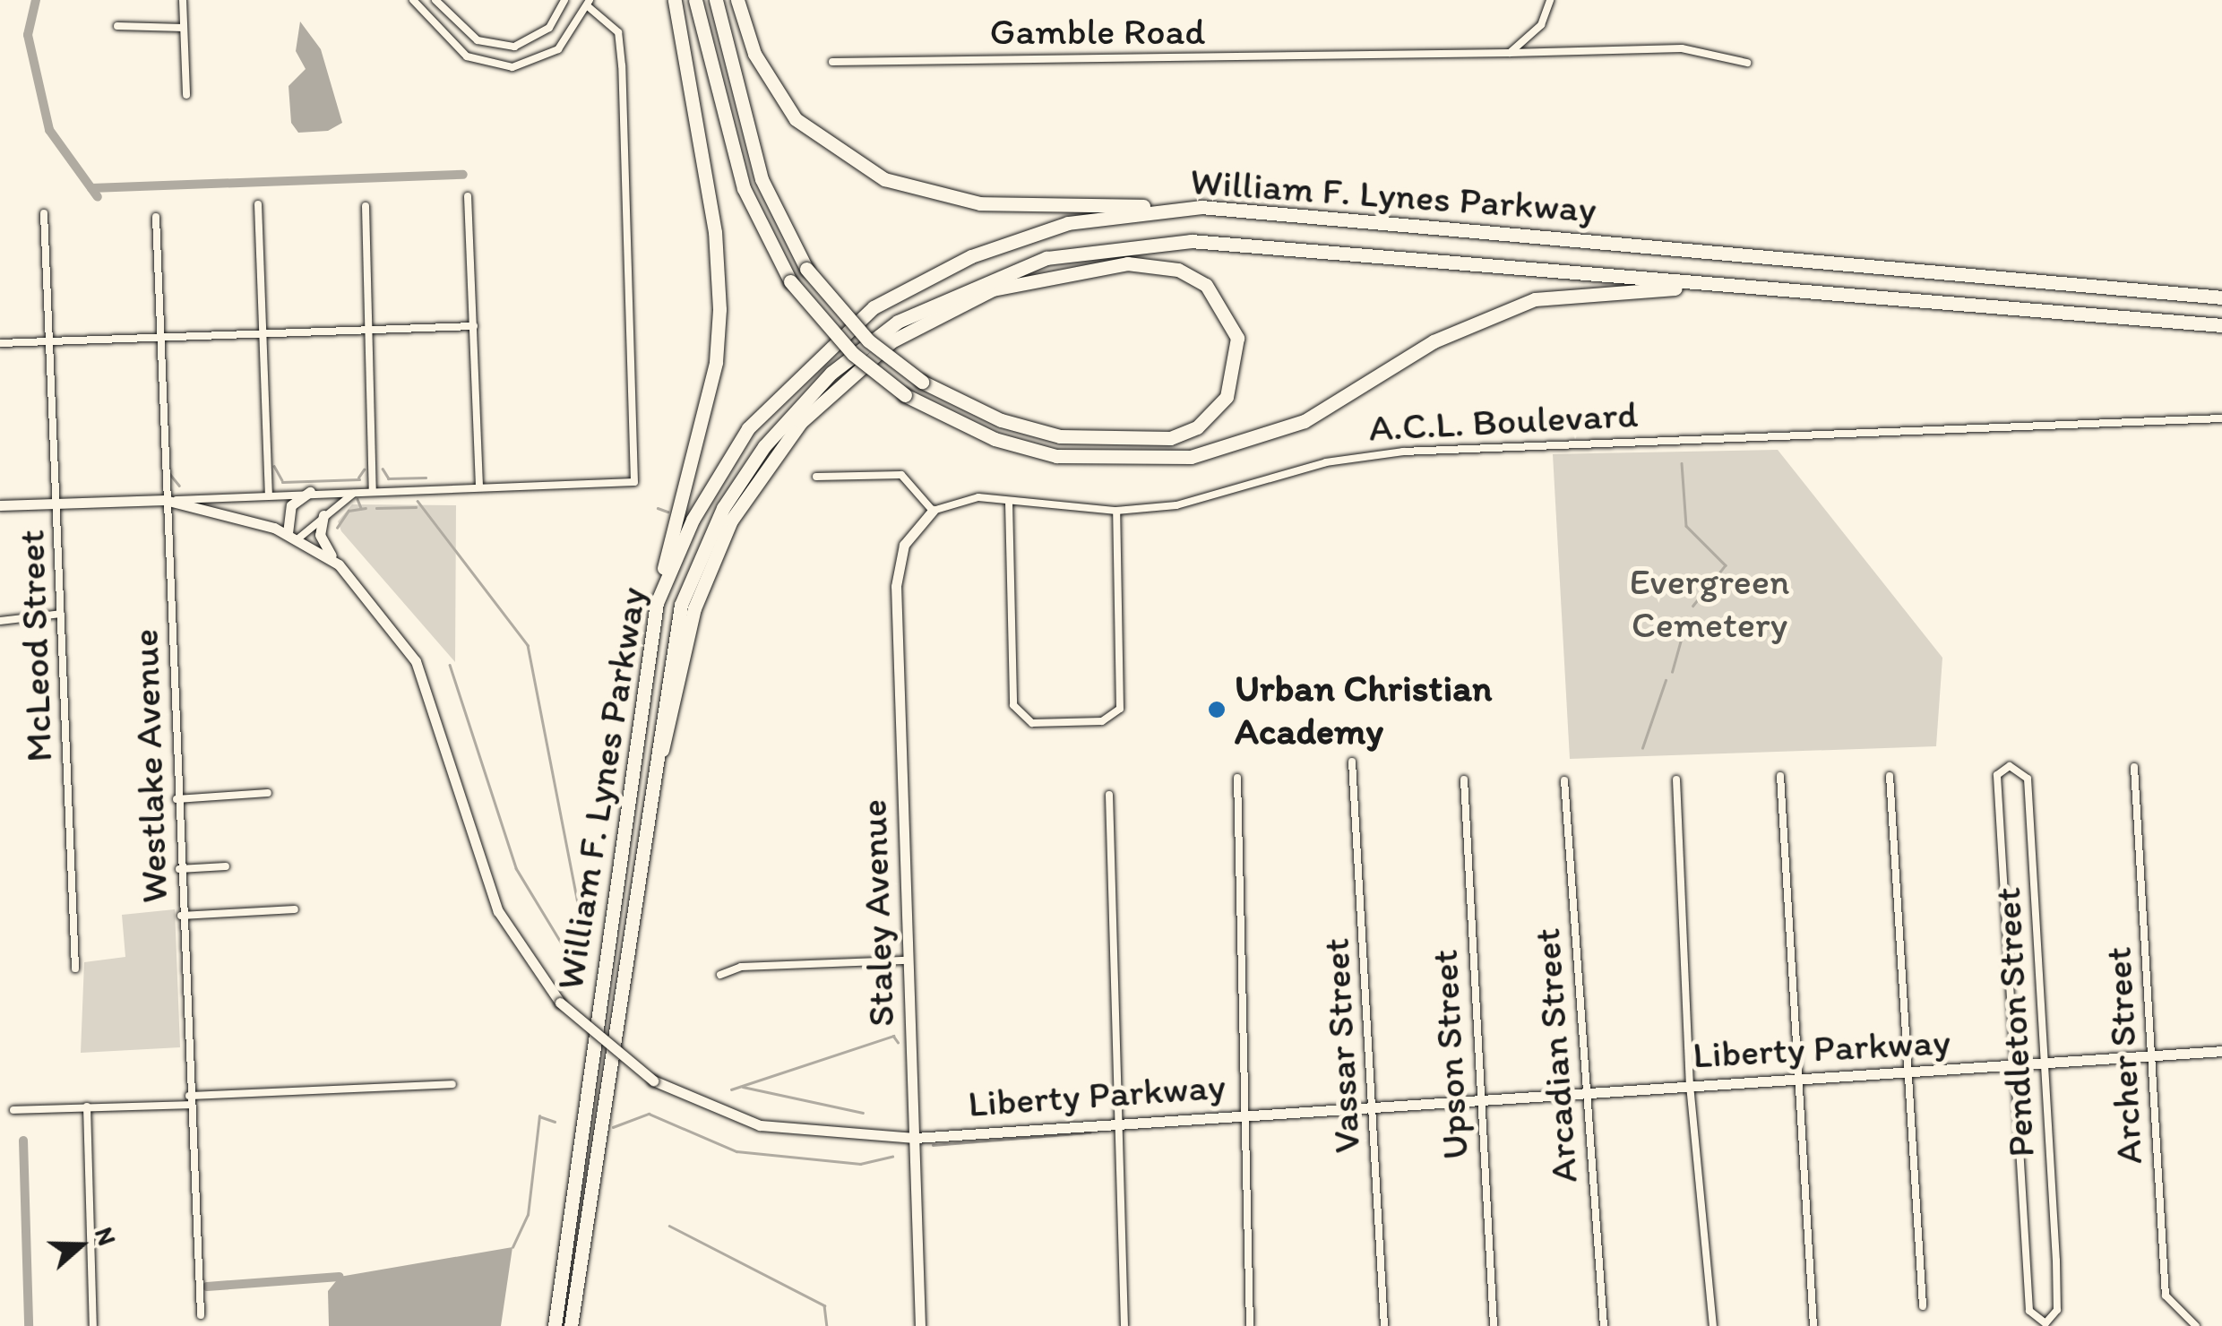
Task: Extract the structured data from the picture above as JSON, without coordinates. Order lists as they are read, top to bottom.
{
  "streets": {
    "highway": ["William F. Lynes Parkway"],
    "street": [
      "Gamble Road",
      "A.C.L. Boulevard",
      "McLeod Street",
      "Westlake Avenue",
      "Staley Avenue",
      "Pendleton Street",
      "Vassar Street",
      "Liberty Parkway",
      "Upson Street",
      "Arcadian Street",
      "Archer Street"
    ]
  },
  "crossings": [
    ["A.C.L. Boulevard", "Staley Avenue"],
    ["Staley Avenue", "Liberty Parkway"],
    ["Pendleton Street", "Liberty Parkway"],
    ["Vassar Street", "Liberty Parkway"],
    ["Liberty Parkway", "Upson Street"],
    ["Liberty Parkway", "Arcadian Street"],
    ["Liberty Parkway", "Archer Street"]
  ],
  "parks": ["Evergreen Cemetery"],
  "places": ["Urban Christian Academy"],
  "north": "right"
}
